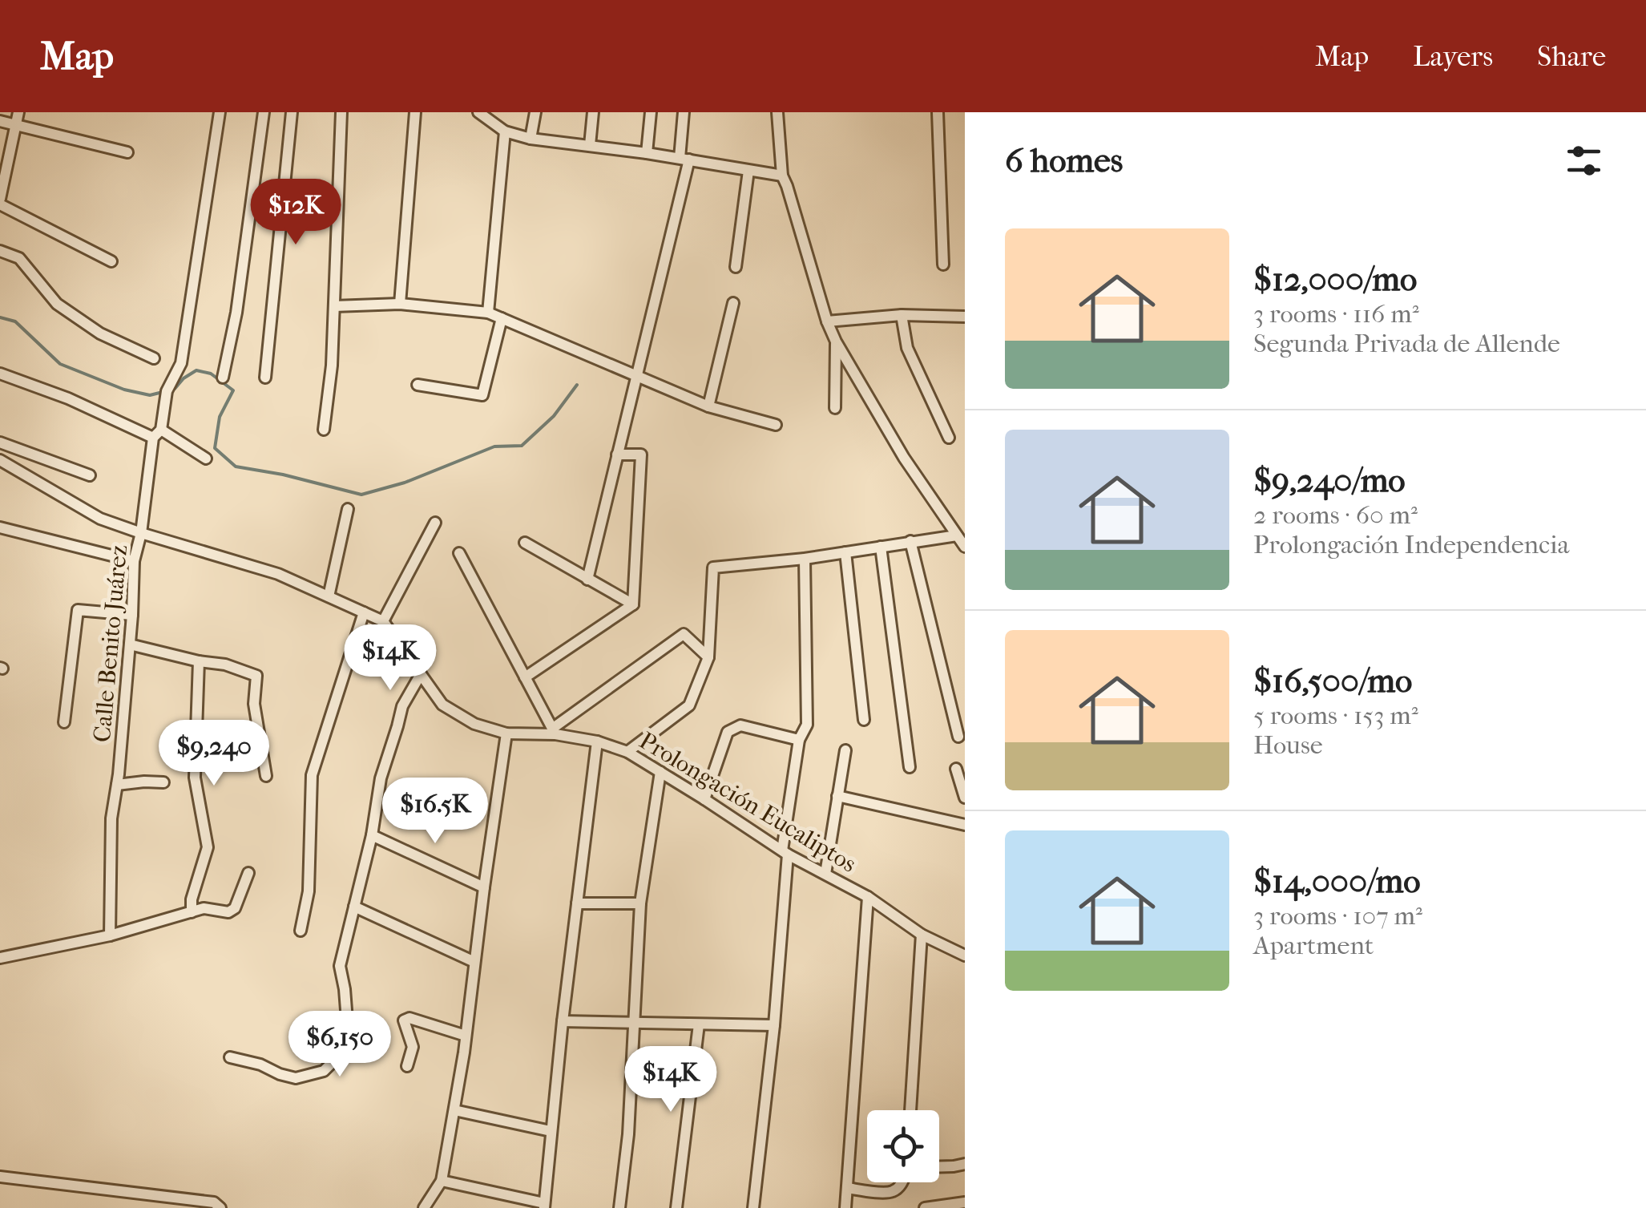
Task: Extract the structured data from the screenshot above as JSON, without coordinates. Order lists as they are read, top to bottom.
{
  "streets": {
    "street": ["Calle Benito Juárez", "Prolongación Eucaliptos"]
  },
  "page": {
    "header": "Map",
    "nav": ["Map", "Layers", "Share"],
    "heading": "6 homes",
    "price": [
      "$12K",
      "$14K",
      "$9,240",
      "$16.5K",
      "$6,150",
      "$14K"
    ],
    "list": [
      {
        "name": "$12,000/mo",
        "note": "3 rooms · 116 m² · Segunda Privada de Allende"
      },
      {
        "name": "$9,240/mo",
        "note": "2 rooms · 60 m² · Prolongación Independencia"
      },
      {
        "name": "$16,500/mo",
        "note": "5 rooms · 153 m² · House"
      },
      {
        "name": "$14,000/mo",
        "note": "3 rooms · 107 m² · Apartment"
      }
    ]
  }
}
